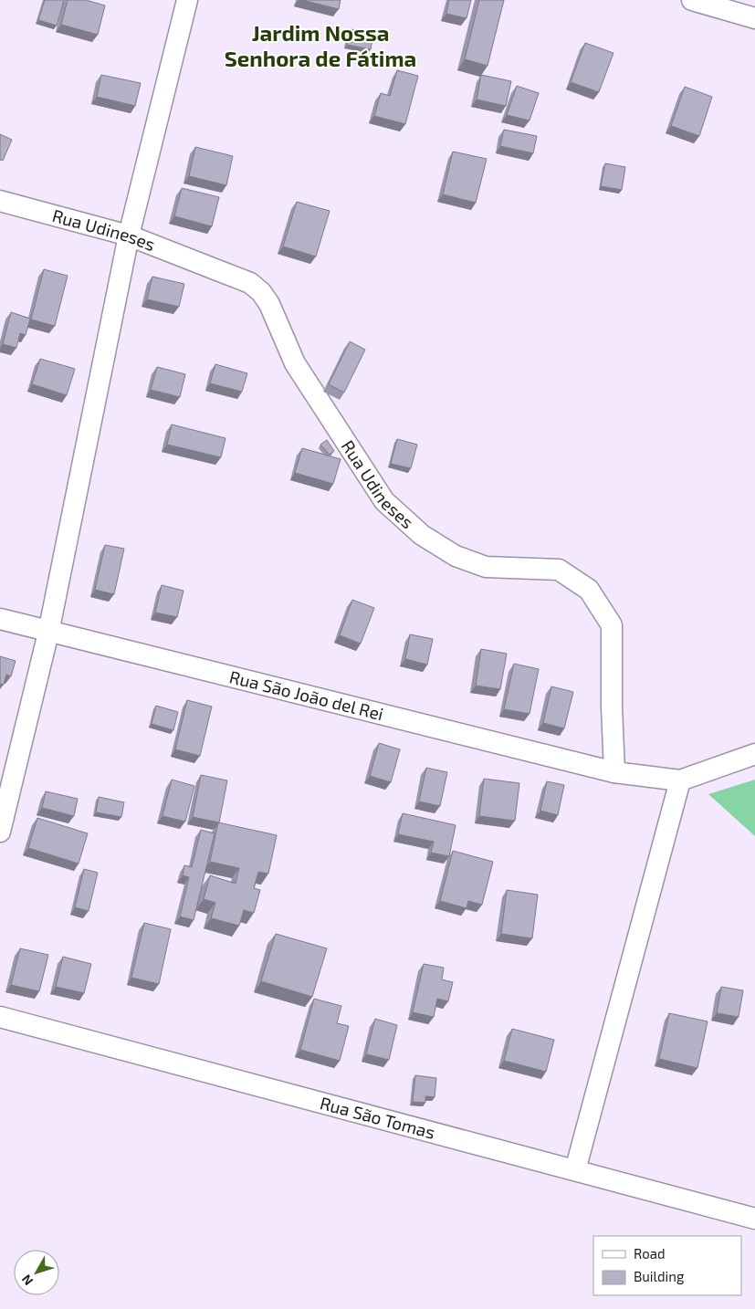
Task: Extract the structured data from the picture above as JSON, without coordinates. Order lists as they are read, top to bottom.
{
  "streets": {
    "street": ["Rua Udineses", "Rua São João del Rei", "Rua São Tomas"]
  },
  "crossings": [
    ["Rua Udineses", "Rua São João del Rei"]
  ],
  "districts": ["Jardim Nossa Senhora de Fátima"],
  "legend": ["Road", "Building"],
  "north": "bottom left"
}
